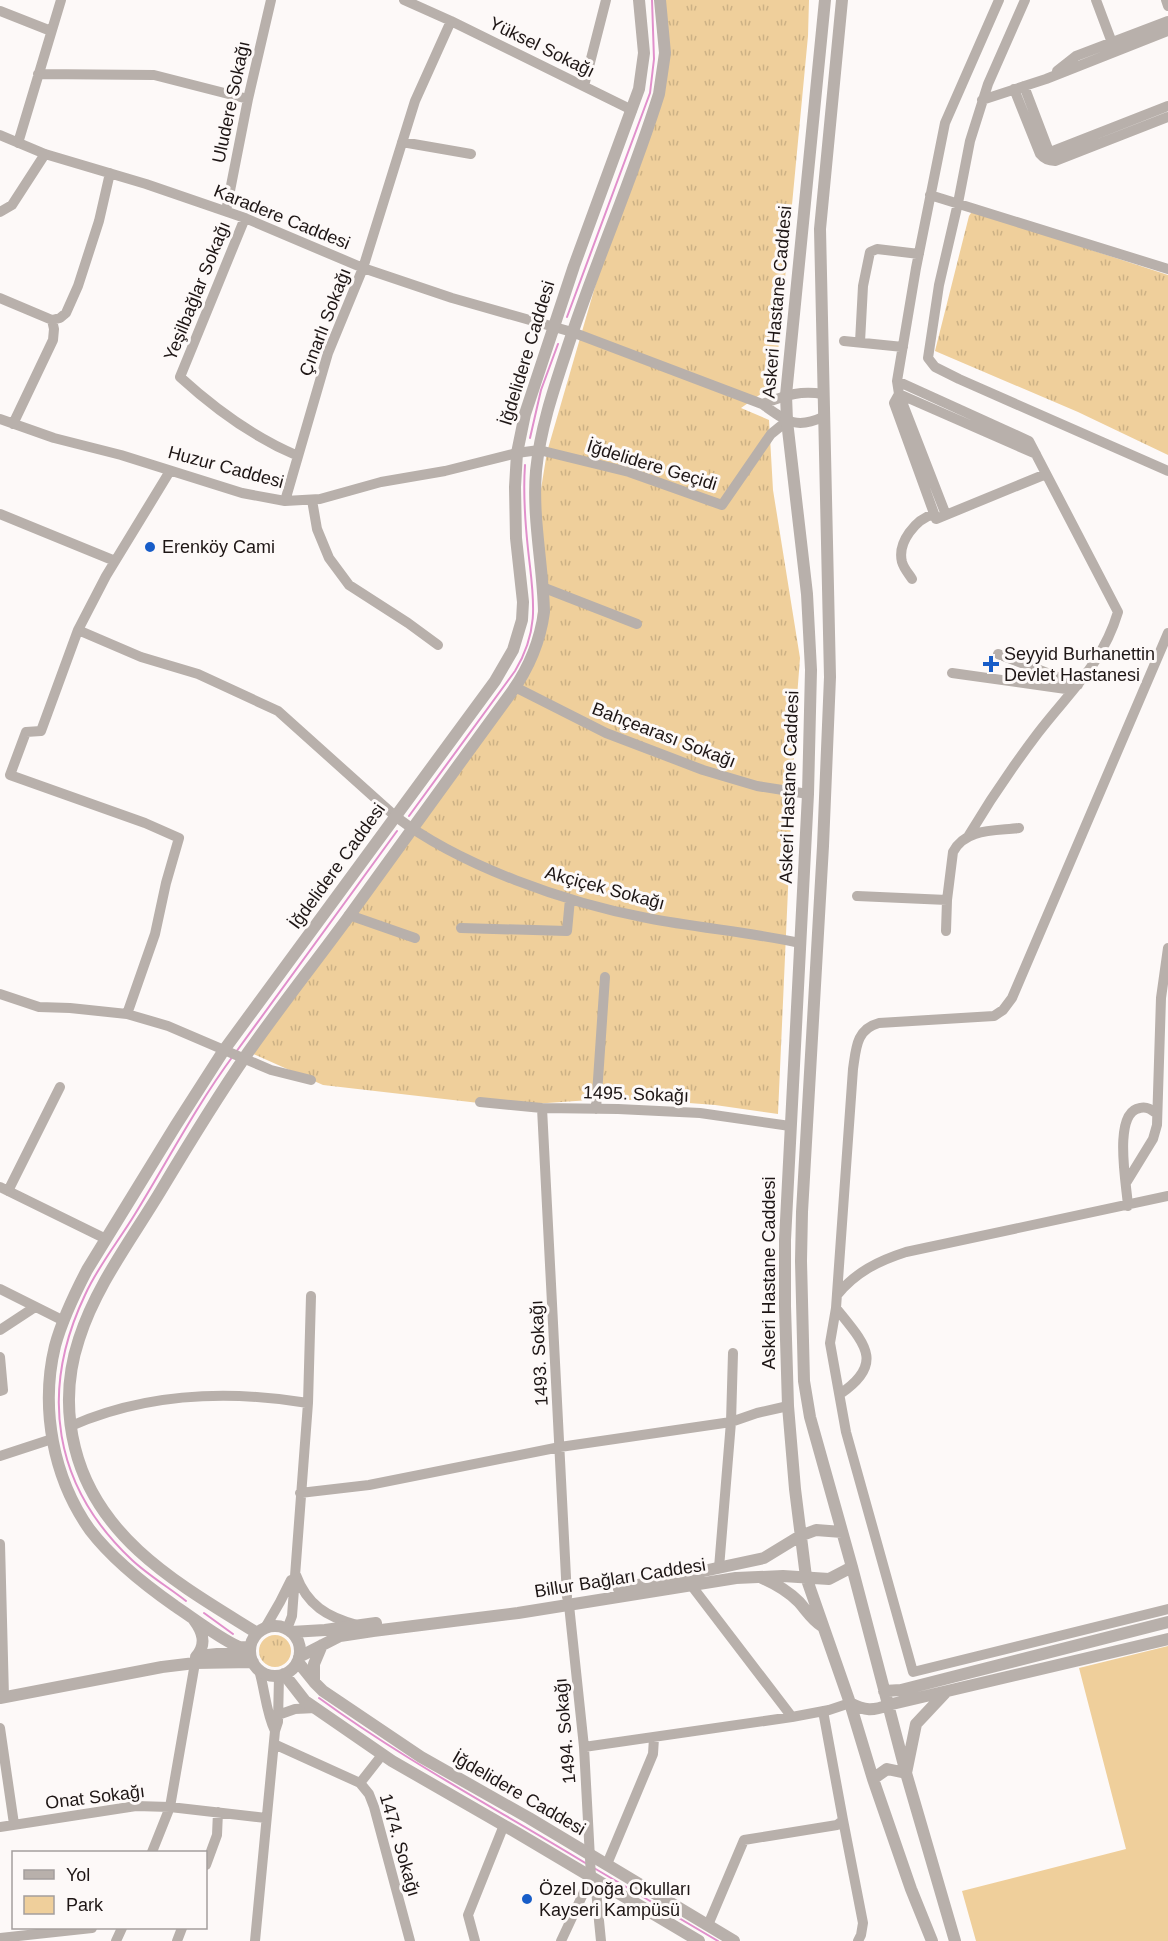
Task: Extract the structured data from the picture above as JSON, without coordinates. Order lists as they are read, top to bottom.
{
  "streets": {
    "street": [
      "Yüksel Sokağı",
      "Uludere Sokağı",
      "Karadere Caddesi",
      "Yeşilbağlar Sokağı",
      "Askeri Hastane Caddesi",
      "Çınarlı Sokağı",
      "İğdelidere Caddesi",
      "İğdelidere Geçidi",
      "Huzur Caddesi",
      "Bahçearası Sokağı",
      "Akçiçek Sokağı",
      "1495. Sokağı",
      "1493. Sokağı",
      "Billur Bağları Caddesi",
      "1494. Sokağı",
      "Onat Sokağı",
      "1474. Sokağı"
    ]
  },
  "crossings": [
    ["Yüksel Sokağı", "Çınarlı Sokağı"],
    ["Yüksel Sokağı", "İğdelidere Caddesi"],
    ["Uludere Sokağı", "Karadere Caddesi"],
    ["Karadere Caddesi", "Yeşilbağlar Sokağı"],
    ["Karadere Caddesi", "Çınarlı Sokağı"],
    ["Karadere Caddesi", "İğdelidere Caddesi"],
    ["Yeşilbağlar Sokağı", "Çınarlı Sokağı"],
    ["Askeri Hastane Caddesi", "İğdelidere Geçidi"],
    ["Askeri Hastane Caddesi", "Bahçearası Sokağı"],
    ["Askeri Hastane Caddesi", "Akçiçek Sokağı"],
    ["Askeri Hastane Caddesi", "1495. Sokağı"],
    ["Askeri Hastane Caddesi", "Billur Bağları Caddesi"],
    ["Çınarlı Sokağı", "Huzur Caddesi"],
    ["İğdelidere Caddesi", "İğdelidere Geçidi"],
    ["İğdelidere Caddesi", "Huzur Caddesi"],
    ["İğdelidere Caddesi", "Bahçearası Sokağı"],
    ["İğdelidere Caddesi", "Akçiçek Sokağı"],
    ["İğdelidere Caddesi", "1494. Sokağı"],
    ["İğdelidere Geçidi", "Huzur Caddesi"],
    ["1495. Sokağı", "1493. Sokağı"],
    ["1493. Sokağı", "Billur Bağları Caddesi"],
    ["1493. Sokağı", "1494. Sokağı"],
    ["Billur Bağları Caddesi", "1494. Sokağı"]
  ],
  "places": {
    "other": ["Erenköy Cami", "Özel Doğa Okulları Kayseri Kampüsü"],
    "health": ["Seyyid Burhanettin Devlet Hastanesi"]
  },
  "legend": ["Yol", "Park"]
}
